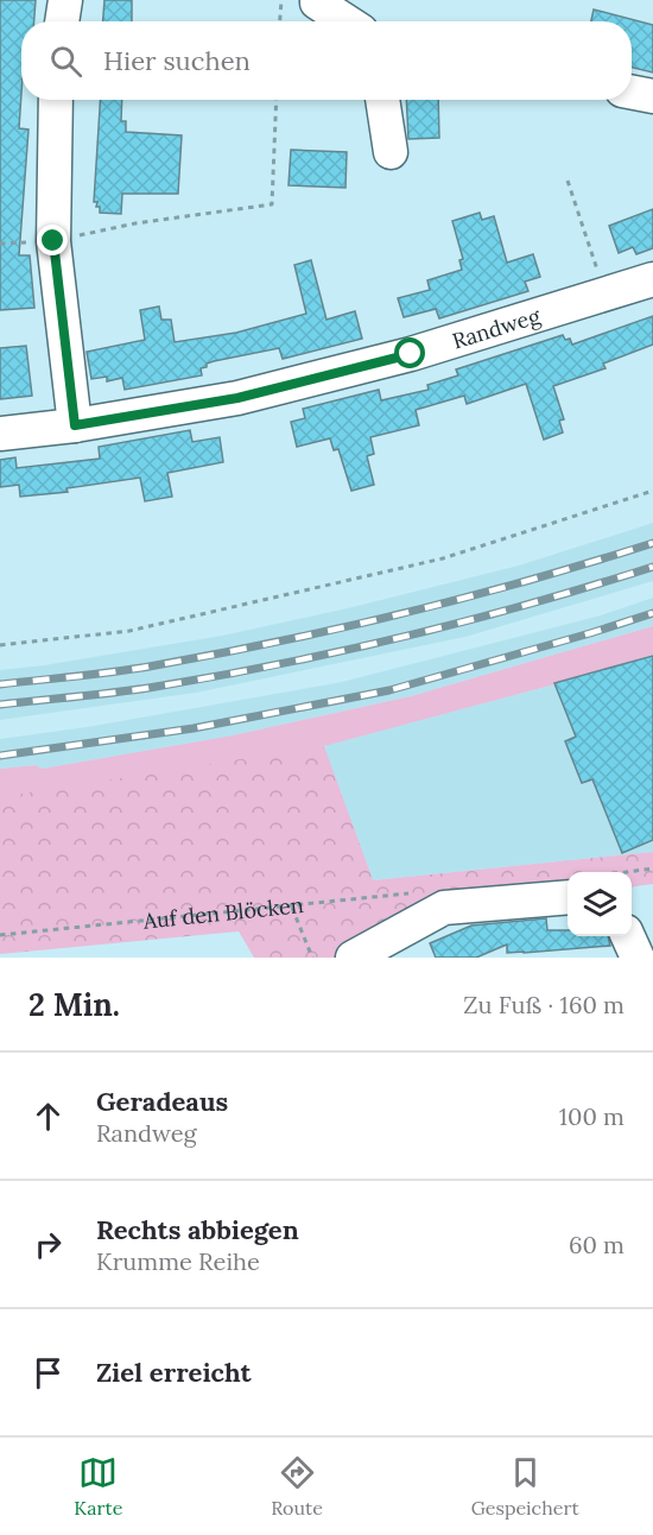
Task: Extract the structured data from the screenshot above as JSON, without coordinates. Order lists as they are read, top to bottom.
{
  "streets": {
    "street": ["Randweg"],
    "path": ["Auf den Blöcken"]
  },
  "page": {
    "search": "Hier suchen",
    "heading": ["2 Min.", "Zu Fuß · 160 m"],
    "list": [
      ["Geradeaus", "Randweg", "100 m"],
      ["Rechts abbiegen", "Krumme Reihe", "60 m"],
      "Ziel erreicht"
    ],
    "nav": ["Karte", "Route", "Gespeichert"]
  }
}
